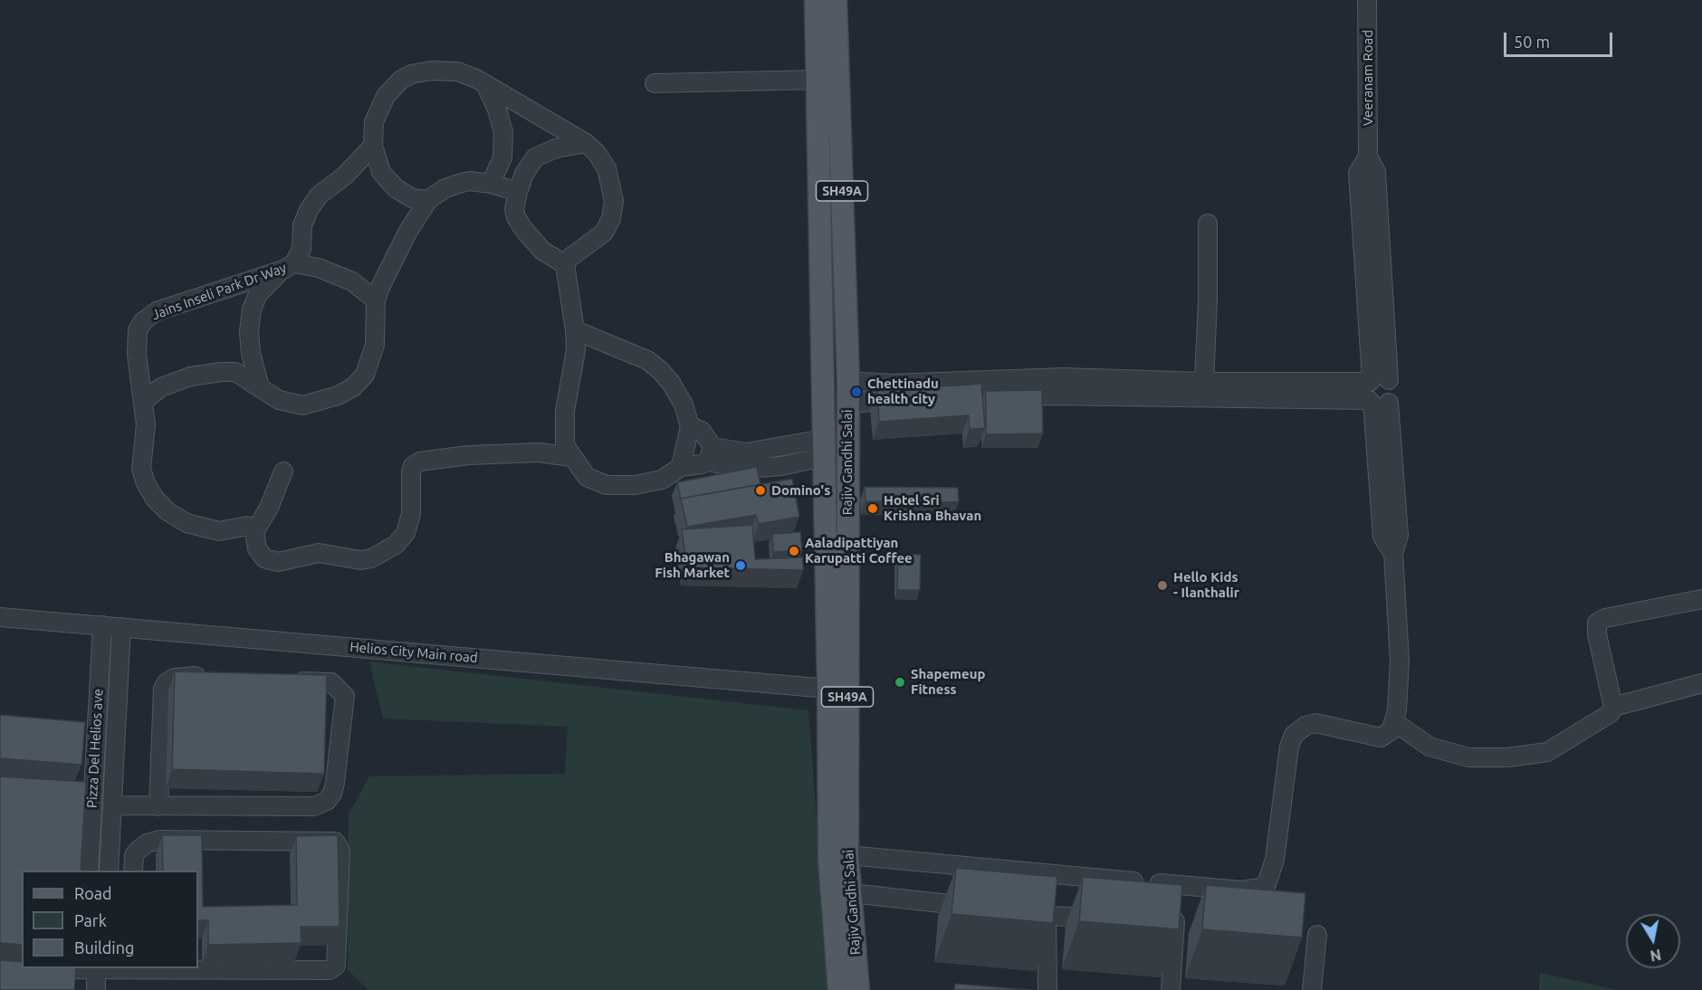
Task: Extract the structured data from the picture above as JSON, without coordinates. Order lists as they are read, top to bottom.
{
  "streets": {
    "main road": ["SH49A", "Rajiv Gandhi Salai"],
    "street": [
      "Veeranam Road",
      "Jains Inseli Park Dr Way",
      "Helios City Main road",
      "Pizza Del Helios ave"
    ]
  },
  "crossings": [
    ["Rajiv Gandhi Salai", "Helios City Main road"],
    ["Helios City Main road", "Pizza Del Helios ave"]
  ],
  "places": [
    "Chettinadu health city",
    "Domino's",
    "Hotel Sri Krishna Bhavan",
    "Aaladipattiyan Karupatti Coffee",
    "Bhagawan Fish Market",
    "Hello Kids - Ilanthalir",
    "Shapemeup Fitness"
  ],
  "legend": ["Road", "Park", "Building"],
  "scale_bar": "50 m",
  "north": "bottom"
}
